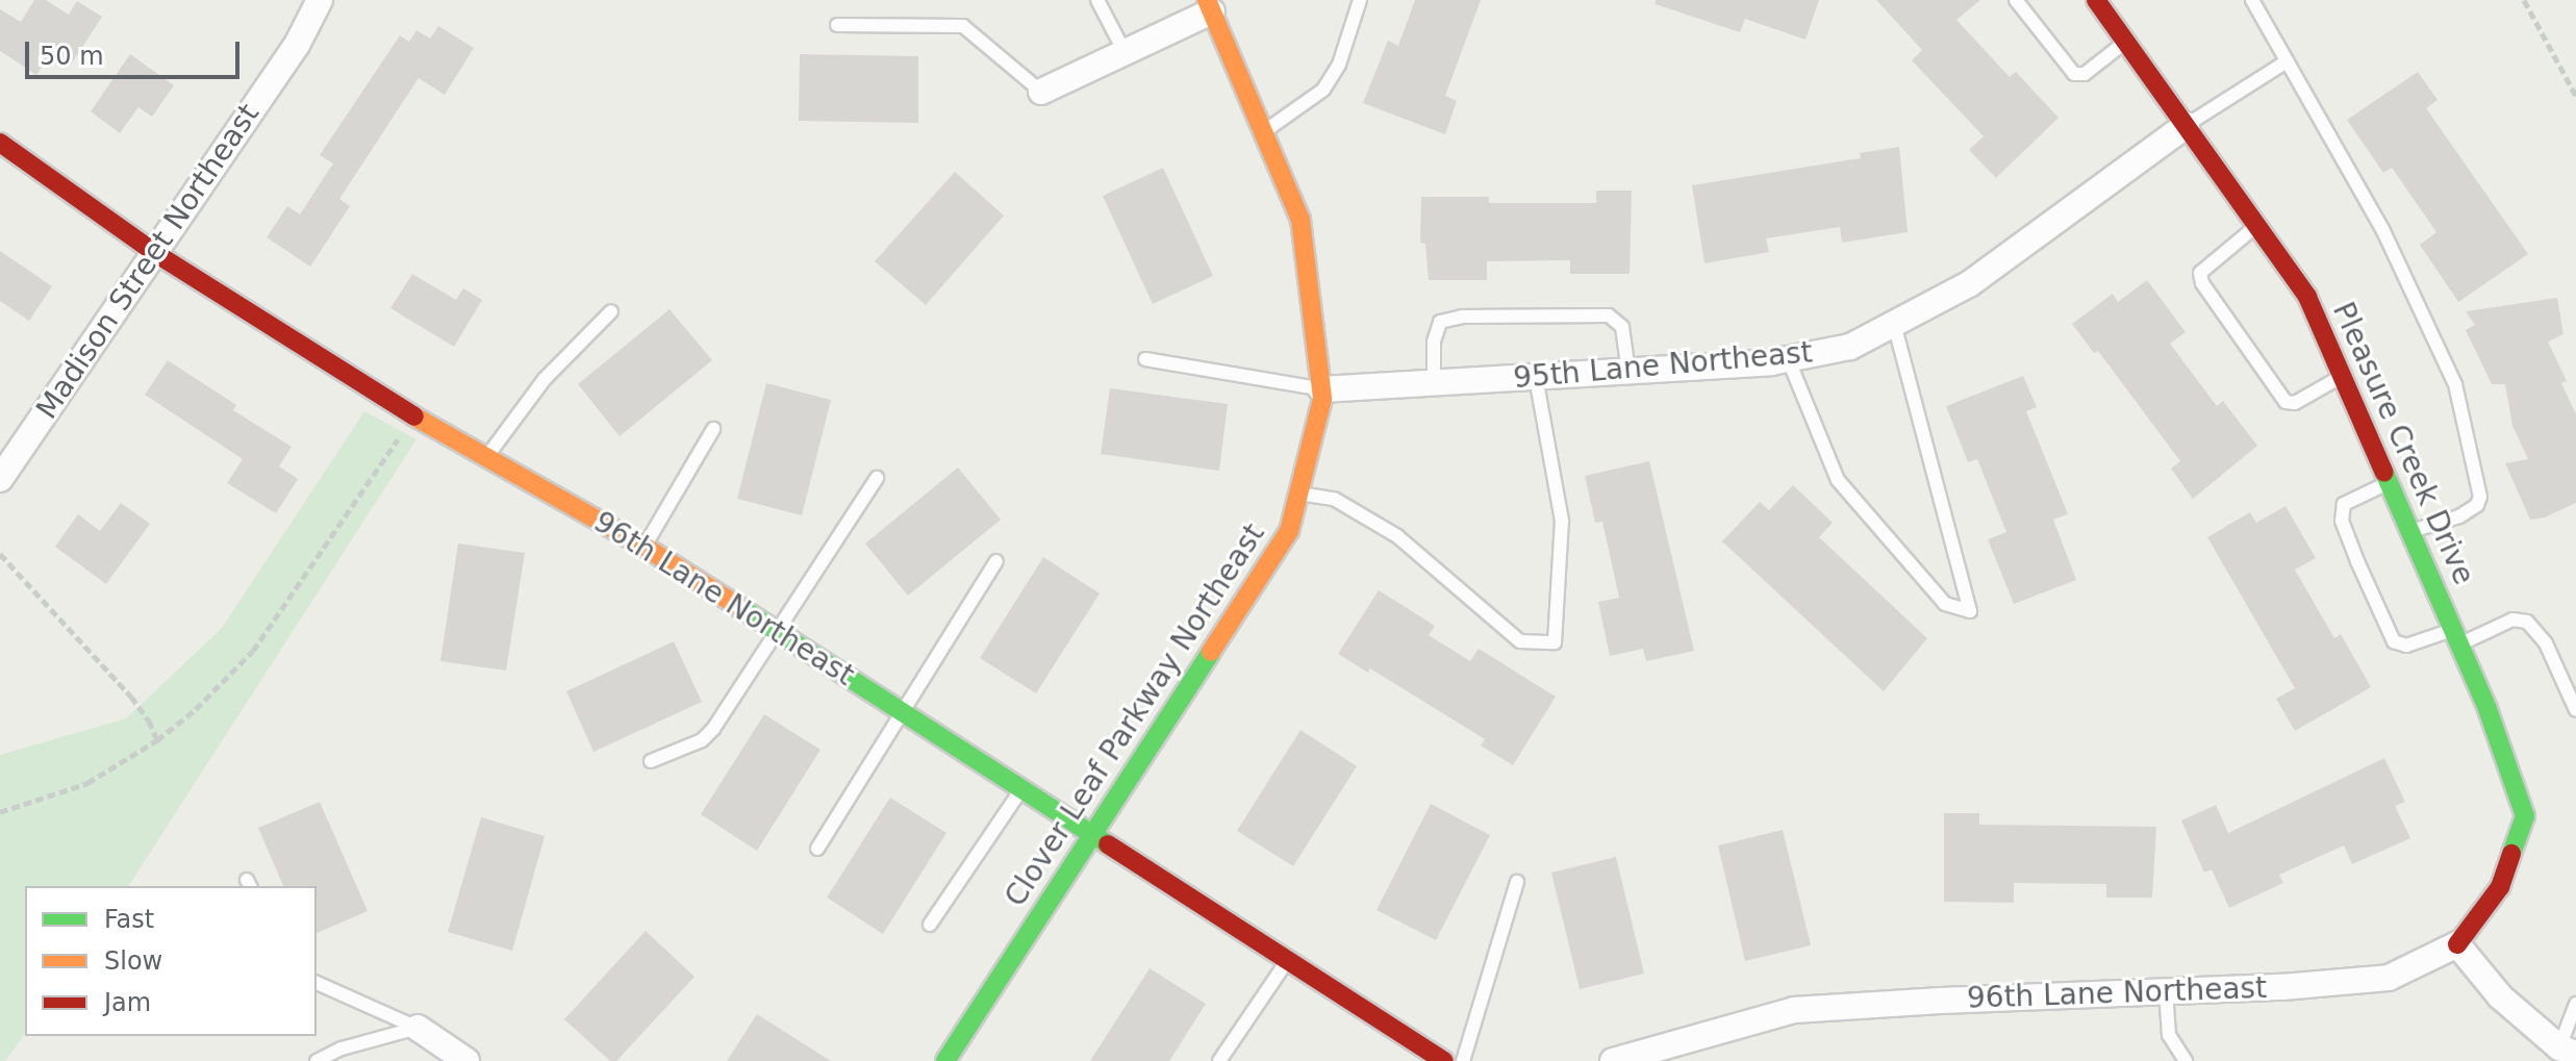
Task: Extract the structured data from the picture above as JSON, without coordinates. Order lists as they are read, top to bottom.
{
  "streets": {
    "street": [
      "Madison Street Northeast",
      "95th Lane Northeast",
      "Pleasure Creek Drive",
      "96th Lane Northeast",
      "Clover Leaf Parkway Northeast"
    ]
  },
  "crossings": [
    ["Madison Street Northeast", "96th Lane Northeast"],
    ["95th Lane Northeast", "Pleasure Creek Drive"],
    ["95th Lane Northeast", "Clover Leaf Parkway Northeast"],
    ["Pleasure Creek Drive", "96th Lane Northeast"],
    ["96th Lane Northeast", "Clover Leaf Parkway Northeast"]
  ],
  "legend": ["Fast", "Slow", "Jam"],
  "scale_bar": "50 m"
}
